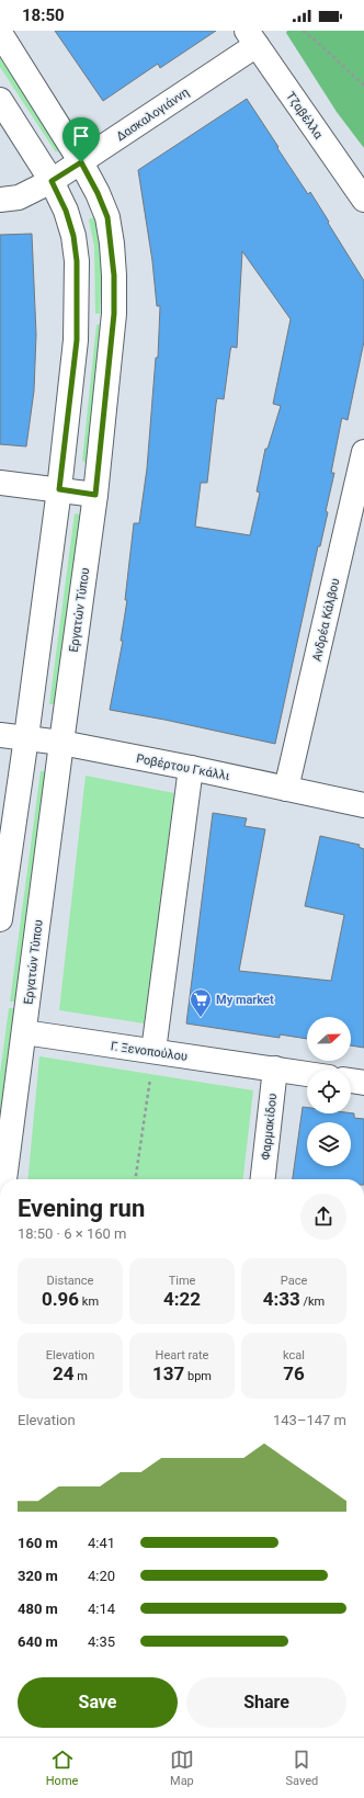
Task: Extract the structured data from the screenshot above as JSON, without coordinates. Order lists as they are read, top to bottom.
{
  "streets": {
    "street": [
      "Δασκαλογιάννη",
      "Τζαβέλλα",
      "Εργατών Τύπου",
      "Ανδρέα Κάλβου",
      "Ροβέρτου Γκάλλι",
      "Γ. Ξενοπούλου",
      "Φαρμακίδου"
    ]
  },
  "crossings": [
    ["Δασκαλογιάννη", "Τζαβέλλα"],
    ["Δασκαλογιάννη", "Εργατών Τύπου"],
    ["Εργατών Τύπου", "Ροβέρτου Γκάλλι"],
    ["Εργατών Τύπου", "Γ. Ξενοπούλου"],
    ["Ανδρέα Κάλβου", "Ροβέρτου Γκάλλι"],
    ["Γ. Ξενοπούλου", "Φαρμακίδου"]
  ],
  "places": {
    "supermarket": ["My market"]
  },
  "north": "right",
  "page": {
    "status": "18:50",
    "heading": ["Evening run", "18:50 · 6 × 160 m"],
    "stats": [
      ["Distance", "0.96 km"],
      ["Time", "4:22"],
      ["Pace", "4:33 /km"],
      ["Elevation", "24 m"],
      ["Heart rate", "137 bpm"],
      ["kcal", "76"]
    ],
    "chart": ["Elevation", "143–147 m"],
    "list": [
      {
        "name": "160 m",
        "note": "4:41"
      },
      {
        "name": "320 m",
        "note": "4:20"
      },
      {
        "name": "480 m",
        "note": "4:14"
      },
      {
        "name": "640 m",
        "note": "4:35"
      }
    ],
    "buttons": ["Save", "Share"],
    "tabs": ["Home", "Map", "Saved"]
  }
}
